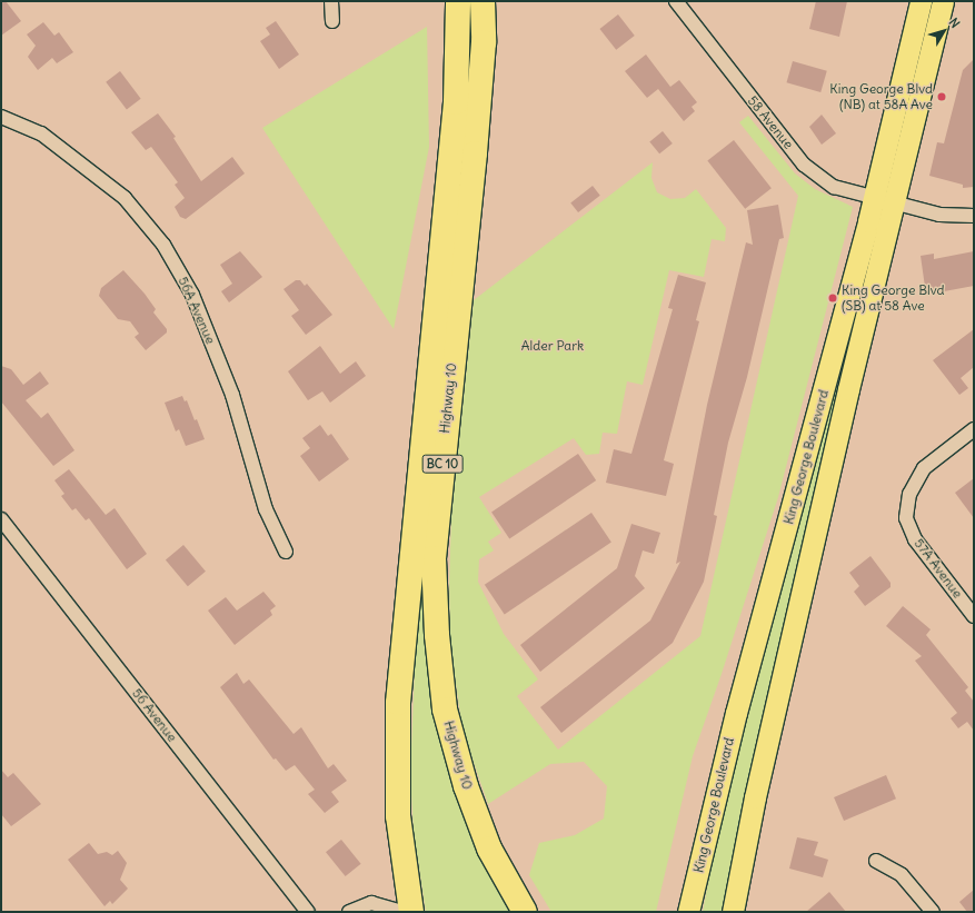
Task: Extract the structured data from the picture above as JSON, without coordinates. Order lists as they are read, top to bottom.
{
  "streets": {
    "highway": ["Highway 10", "BC 10"],
    "main road": ["King George Boulevard"],
    "street": [
      "58 Avenue",
      "56A Avenue",
      "57A Avenue",
      "56 Avenue"
    ]
  },
  "crossings": [
    ["58 Avenue", "King George Boulevard"]
  ],
  "parks": ["Alder Park"],
  "places": ["King George Blvd (NB) at 58A Ave", "King George Blvd (SB) at 58 Ave"],
  "north": "top right"
}
